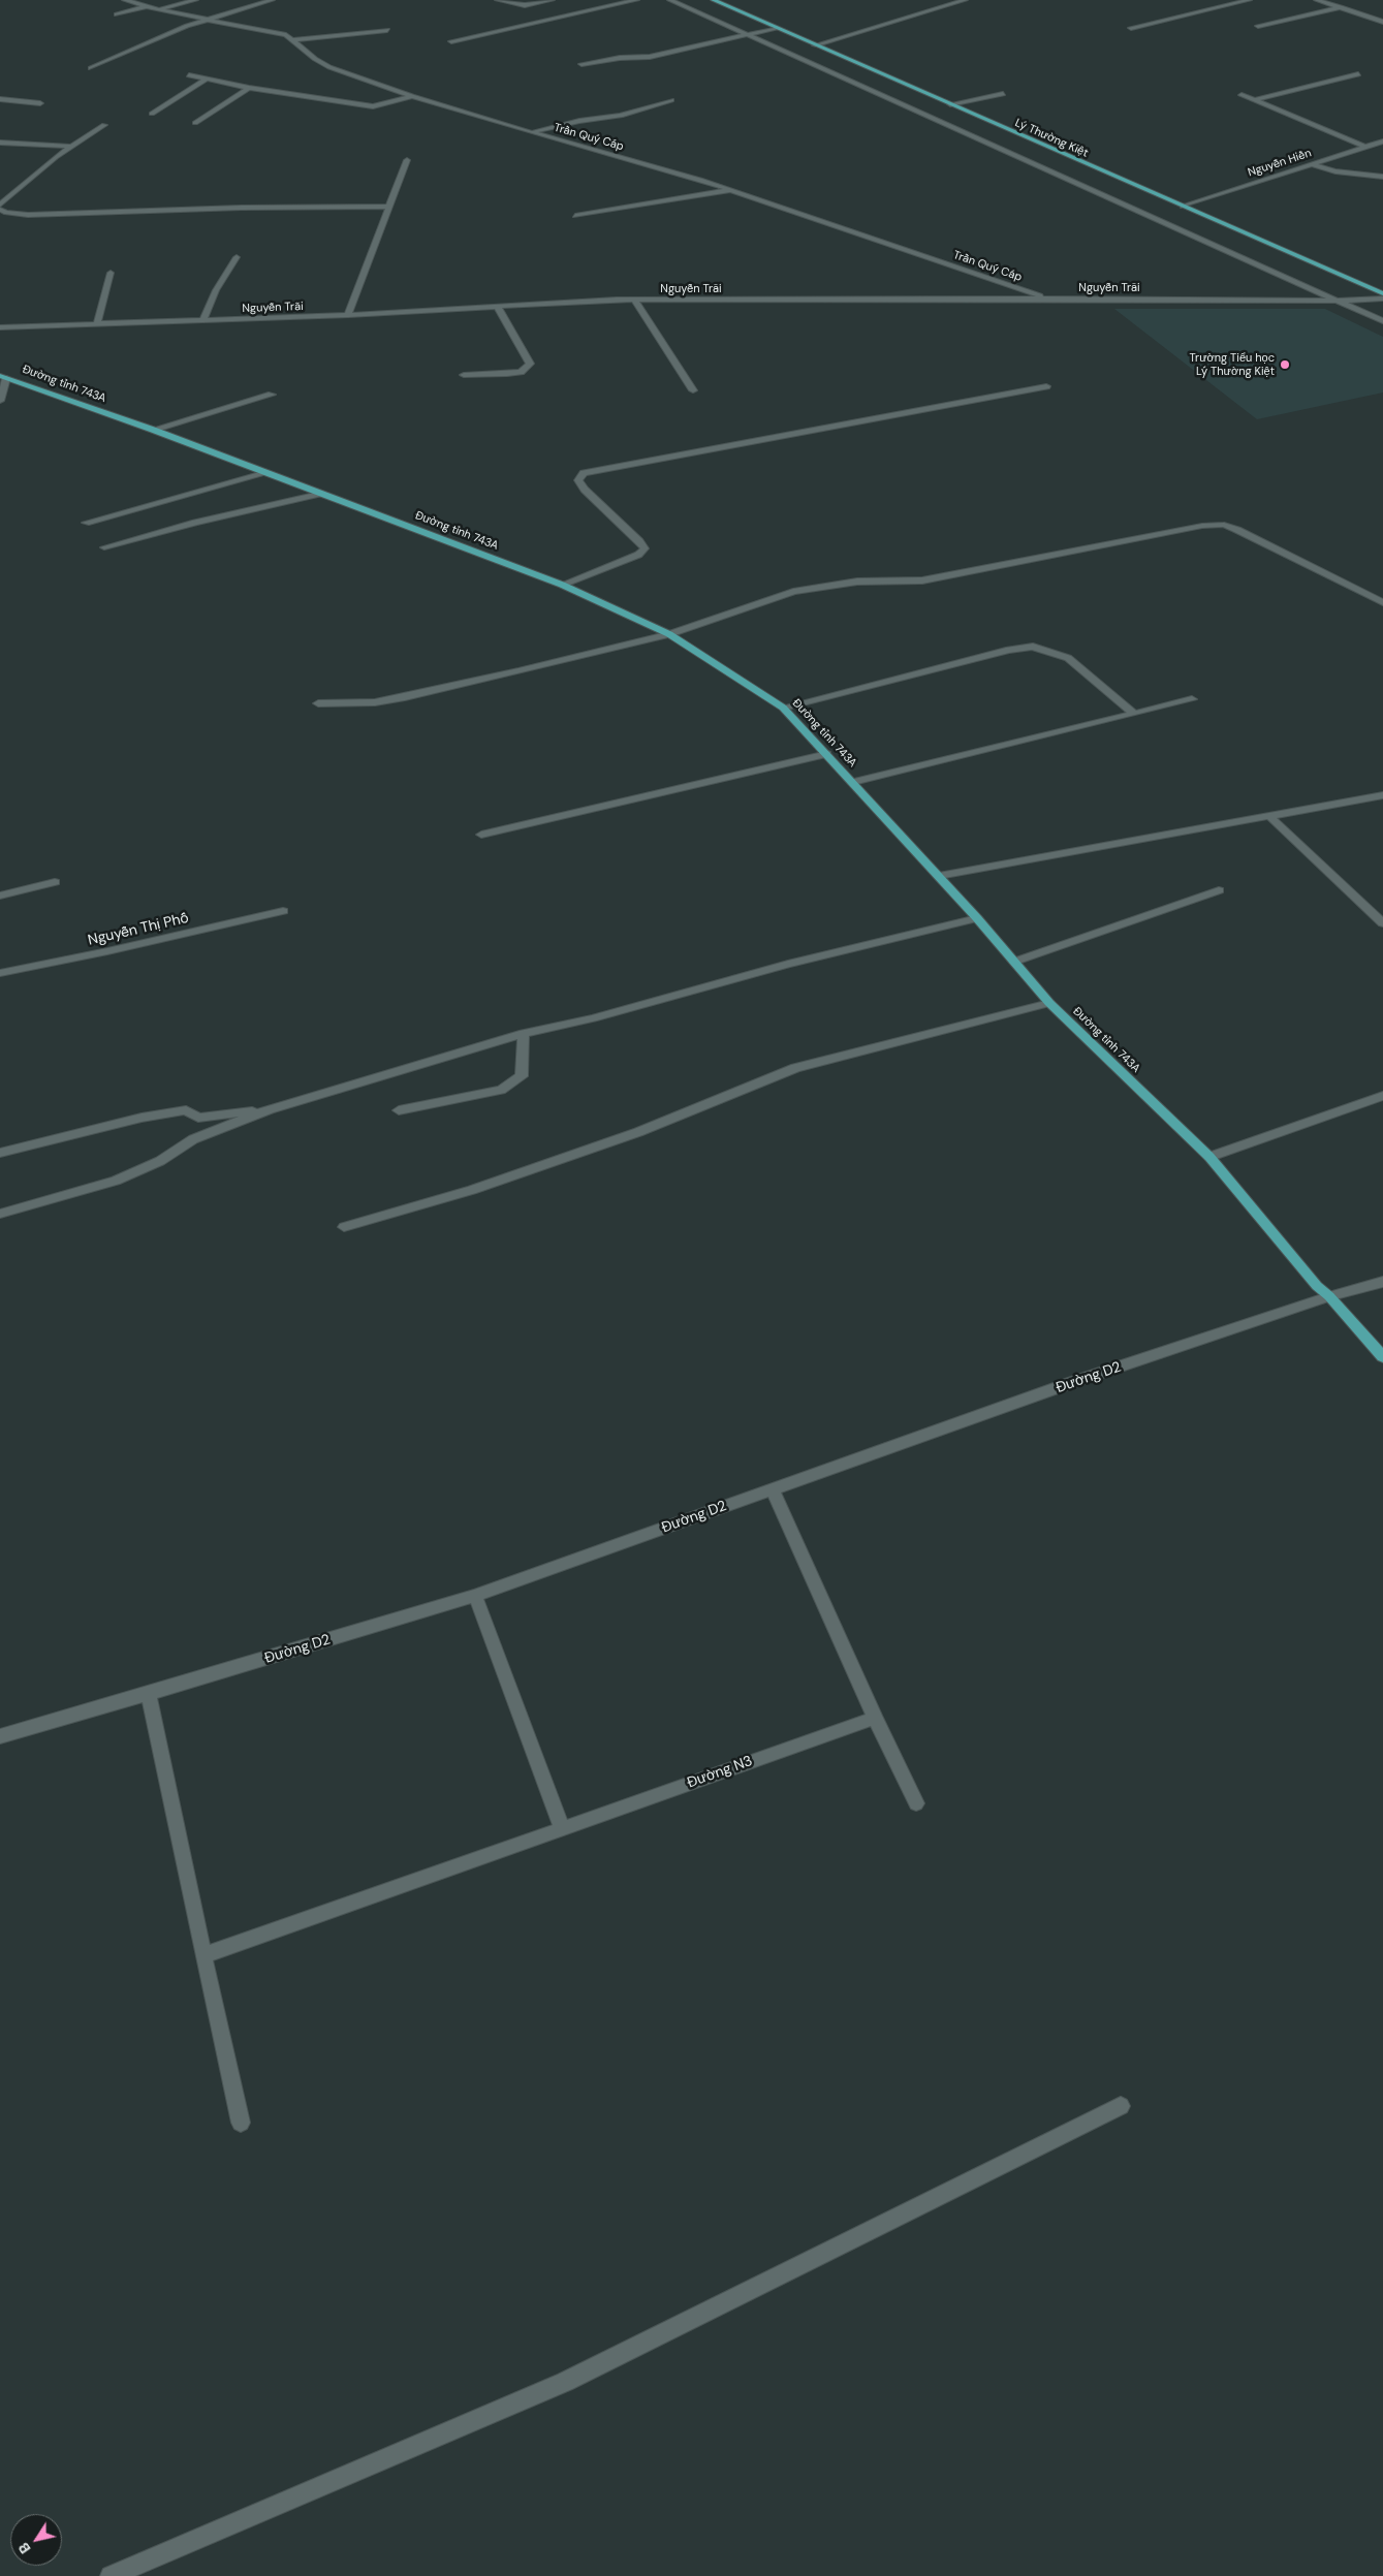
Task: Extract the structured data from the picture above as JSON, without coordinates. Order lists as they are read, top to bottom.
{
  "streets": {
    "main road": ["Lý Thường Kiệt", "Đường tỉnh 743A"],
    "street": [
      "Trần Quý Cáp",
      "Nguyễn Hiền",
      "Nguyễn Trãi",
      "Nguyễn Thị Phố",
      "Đường D2",
      "Đường N3"
    ]
  },
  "crossings": [
    ["Trần Quý Cáp", "Nguyễn Trãi"],
    ["Lý Thường Kiệt", "Nguyễn Hiền"],
    ["Đường tỉnh 743A", "Đường D2"]
  ],
  "places": ["Trường Tiểu học Lý Thường Kiệt"],
  "north": "bottom left"
}
